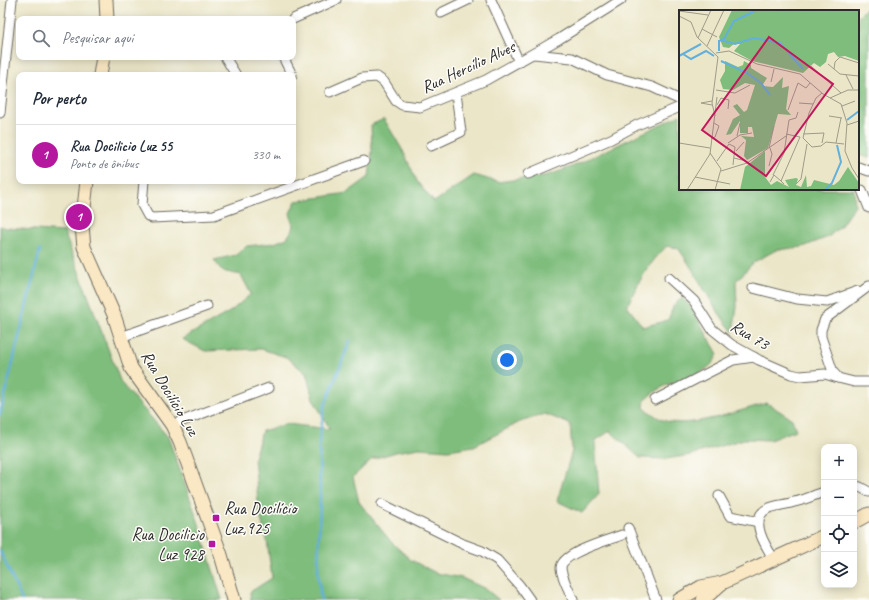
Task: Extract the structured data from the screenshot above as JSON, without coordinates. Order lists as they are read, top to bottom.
{
  "streets": {
    "main road": ["Rua Docilício Luz"],
    "street": ["Rua Hercílio Alves", "Rua 73"]
  },
  "places": {
    "transit": ["Rua Docilício Luz,925", "Rua Docilicio Luz 928"]
  },
  "page": {
    "search": "Pesquisar aqui",
    "heading": "Por perto",
    "list": [
      {
        "mark": "1",
        "name": "Rua Docilicio Luz 55",
        "note": "Ponto de ônibus",
        "value": "330 m"
      }
    ],
    "pins": "1",
    "map_buttons": ["+", "−"]
  }
}
